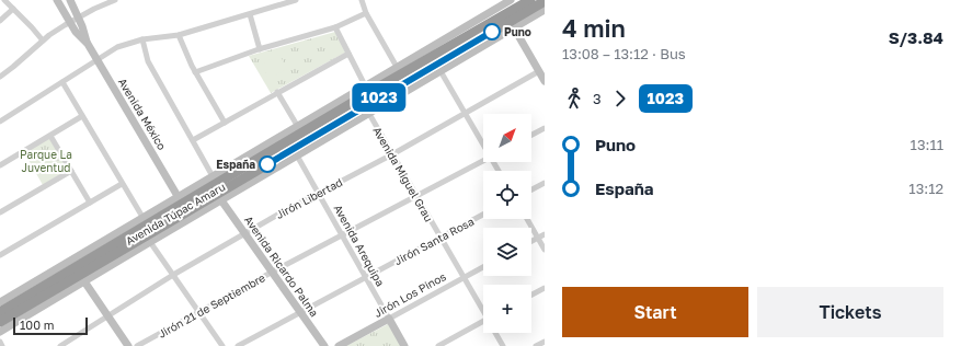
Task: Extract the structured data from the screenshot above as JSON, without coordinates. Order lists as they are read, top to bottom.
{
  "streets": {
    "highway": ["Avenida Túpac Amaru"],
    "main road": [
      "Avenida México",
      "Avenida Arequipa",
      "Avenida Ricardo Palma",
      "Jirón Los Pinos"
    ],
    "street": [
      "Avenida Miguel Grau",
      "Jirón Libertad",
      "Jirón Santa Rosa",
      "Jirón 21 de Septiembre"
    ]
  },
  "crossings": [
    ["Avenida México", "Avenida Túpac Amaru"],
    ["Avenida Miguel Grau", "Jirón Libertad"],
    ["Avenida Miguel Grau", "Avenida Túpac Amaru"],
    ["Avenida Miguel Grau", "Jirón Santa Rosa"],
    ["Avenida Miguel Grau", "Jirón Los Pinos"],
    ["Avenida Miguel Grau", "Jirón 21 de Septiembre"],
    ["Jirón Libertad", "Avenida Arequipa"],
    ["Jirón Libertad", "Avenida Ricardo Palma"],
    ["Avenida Túpac Amaru", "Avenida Arequipa"],
    ["Avenida Túpac Amaru", "Avenida Ricardo Palma"],
    ["Jirón Santa Rosa", "Avenida Arequipa"],
    ["Jirón Santa Rosa", "Avenida Ricardo Palma"],
    ["Avenida Arequipa", "Jirón Los Pinos"],
    ["Avenida Arequipa", "Jirón 21 de Septiembre"],
    ["Avenida Ricardo Palma", "Jirón 21 de Septiembre"]
  ],
  "parks": ["Parque La Juventud"],
  "places": ["Puno", "España"],
  "lines": ["bus line 1023"],
  "scale_bar": "100 m",
  "north": "top right",
  "page": {
    "on_map": "1023",
    "heading": ["4 min", "13:08 – 13:12 · Bus", "S/3.84"],
    "legs": ["3", "1023"],
    "map_buttons": "+",
    "list": [
      {
        "name": "Puno",
        "value": "13:11"
      },
      {
        "name": "España",
        "value": "13:12"
      }
    ],
    "buttons": ["Start", "Tickets"],
    "scale": "100 m"
  }
}
